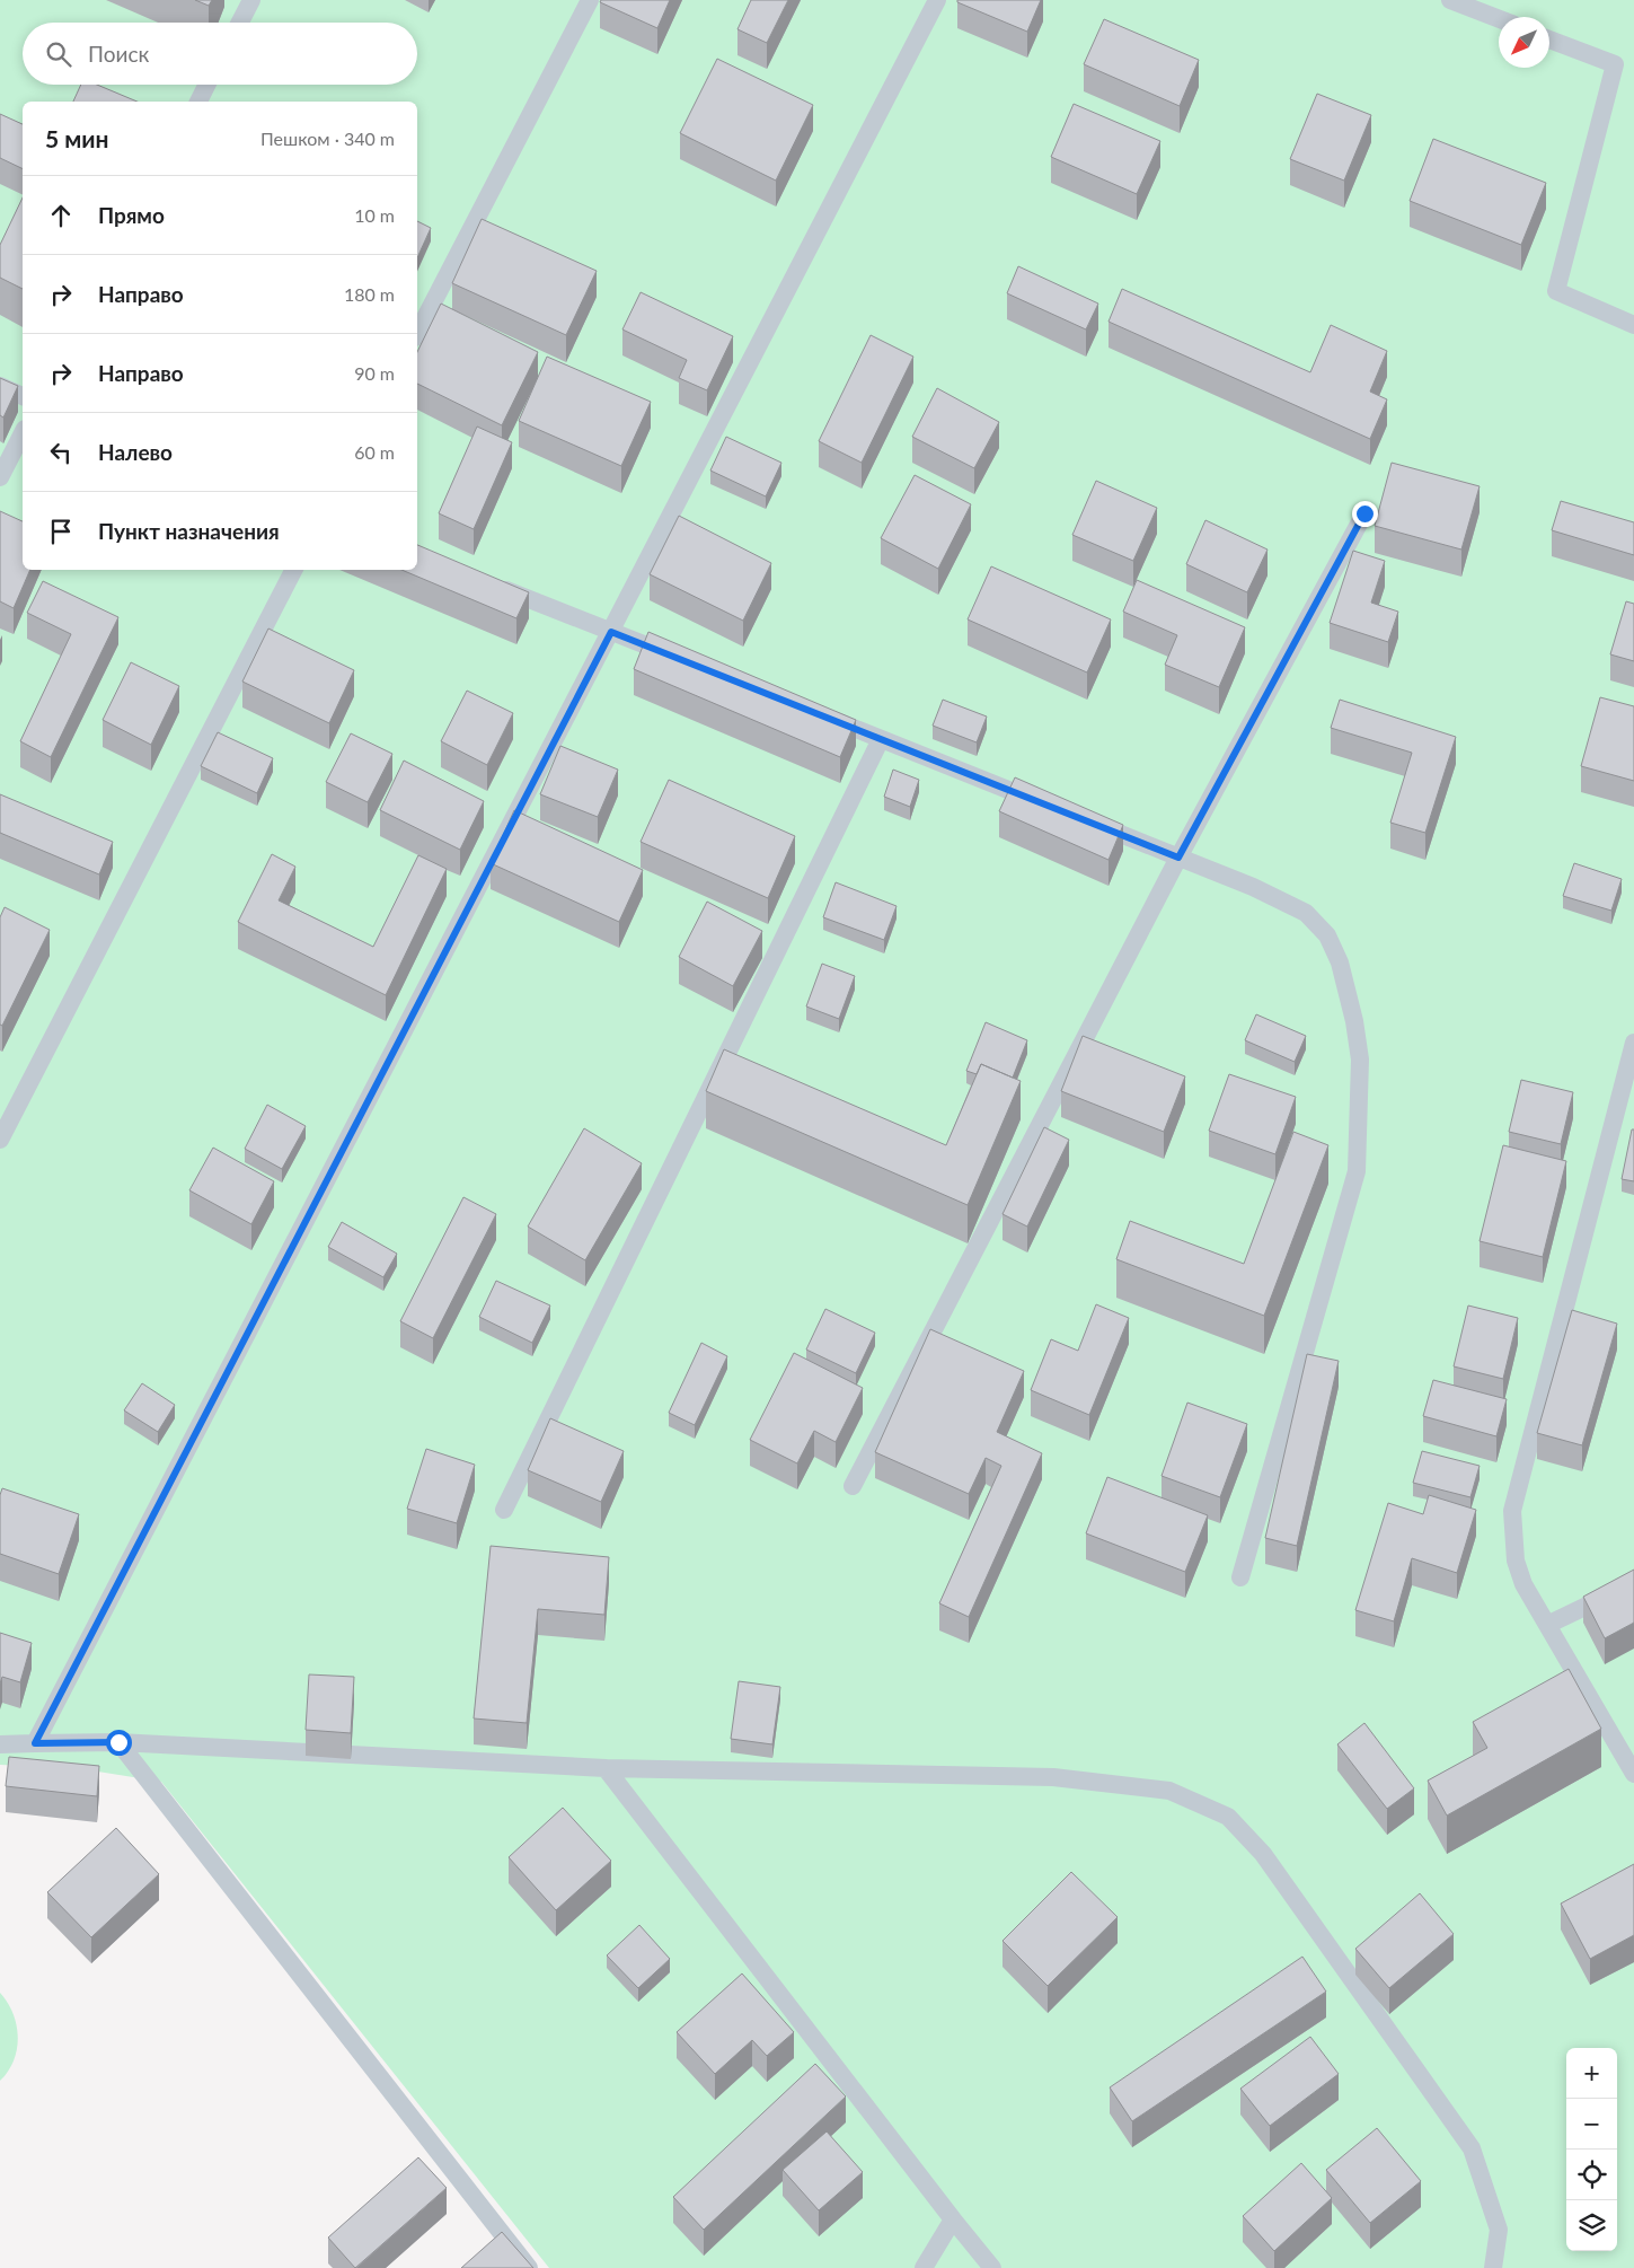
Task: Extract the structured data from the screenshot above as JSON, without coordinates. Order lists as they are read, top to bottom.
{
  "north": "bottom left",
  "page": {
    "search": "Поиск",
    "heading": ["5 мин", "Пешком · 340 m"],
    "list": [
      ["Прямо", "10 m"],
      ["Направо", "180 m"],
      ["Направо", "90 m"],
      ["Налево", "60 m"],
      "Пункт назначения"
    ],
    "map_buttons": ["+", "−"]
  }
}
